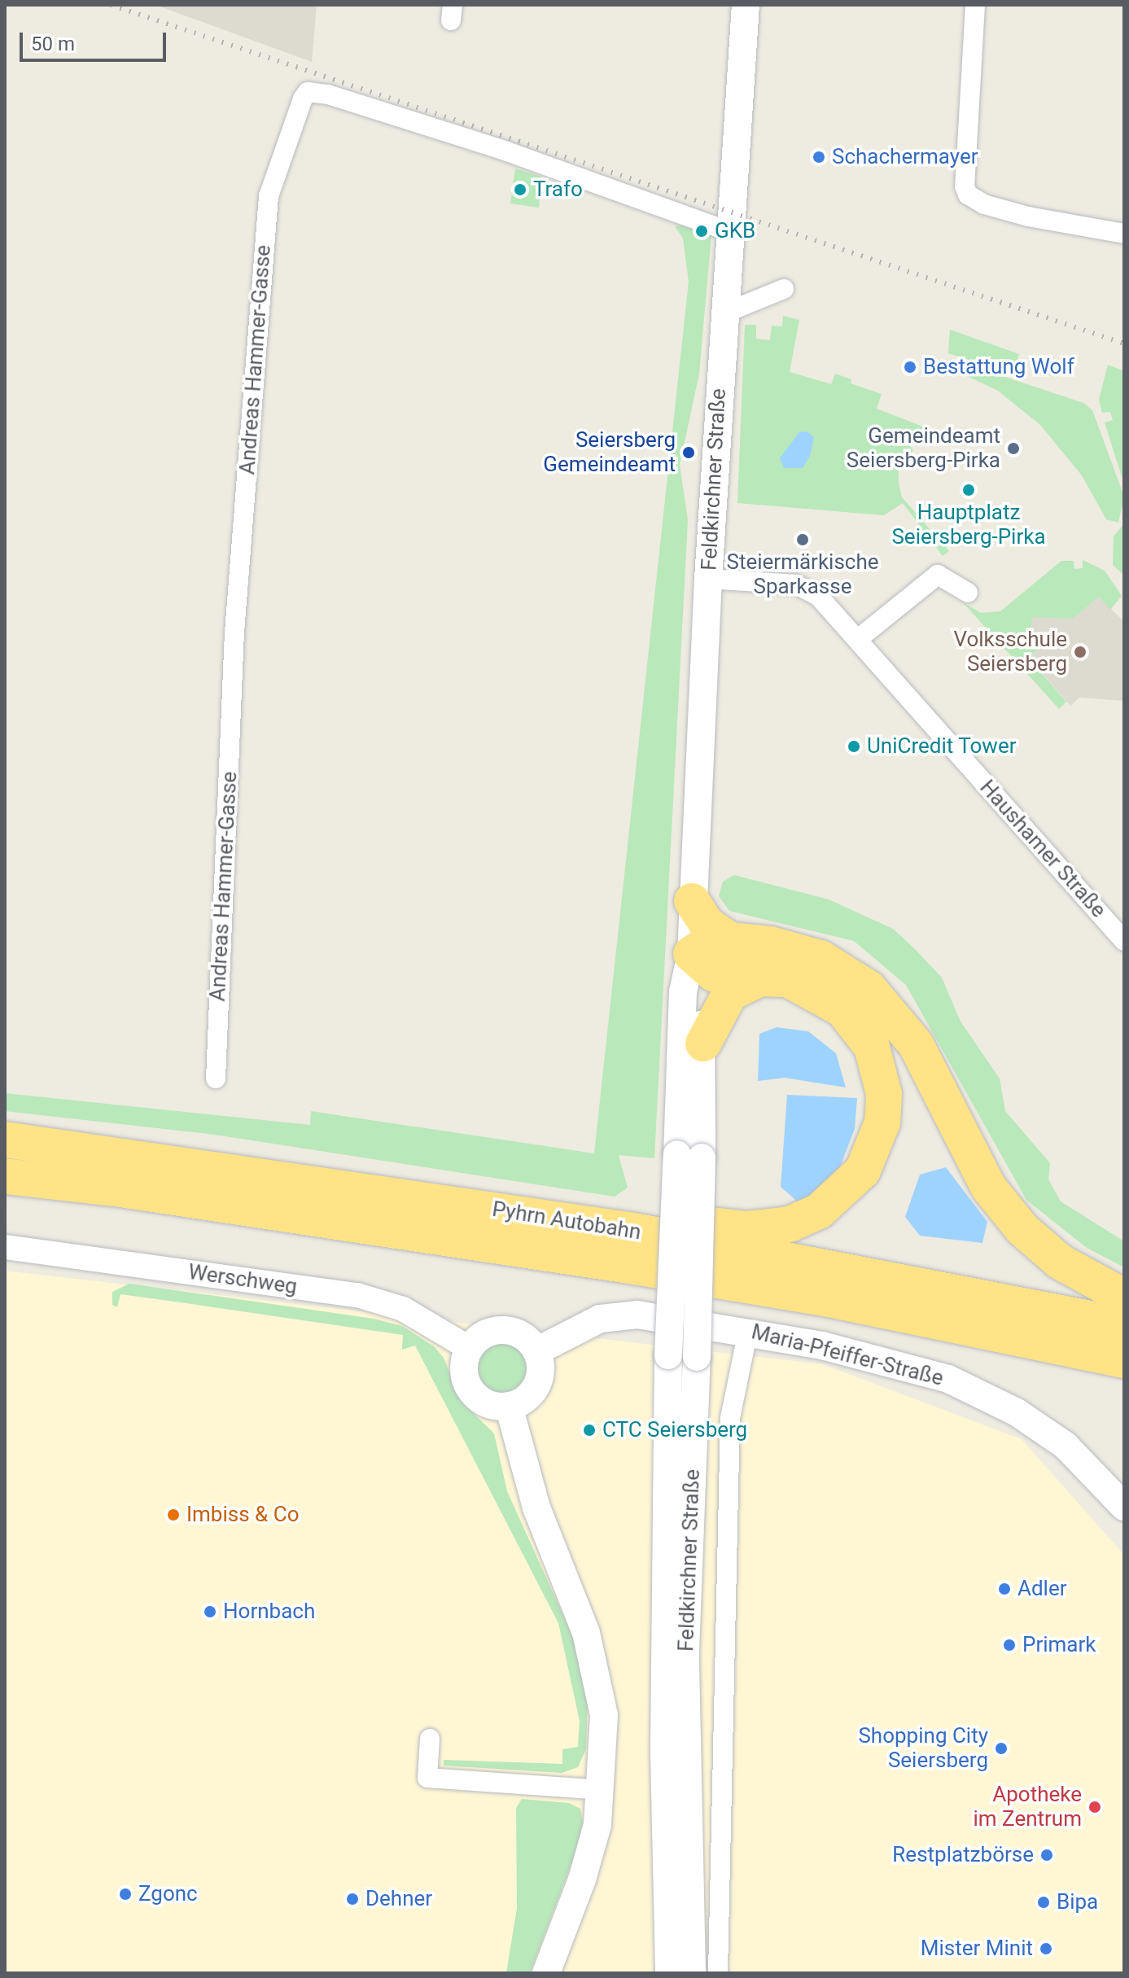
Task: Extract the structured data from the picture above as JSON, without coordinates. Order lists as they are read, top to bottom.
{
  "streets": {
    "highway": ["Pyhrn Autobahn"],
    "main road": ["Feldkirchner Straße", "Maria-Pfeiffer-Straße"],
    "street": ["Andreas Hammer-Gasse", "Haushamer Straße", "Werschweg"]
  },
  "crossings": [
    ["Andreas Hammer-Gasse", "Feldkirchner Straße"],
    ["Feldkirchner Straße", "Haushamer Straße"],
    ["Werschweg", "Maria-Pfeiffer-Straße"]
  ],
  "places": [
    "Schachermayer",
    "Trafo",
    "GKB",
    "Bestattung Wolf",
    "Gemeindeamt Seiersberg-Pirka",
    "Seiersberg Gemeindeamt",
    "Hauptplatz Seiersberg-Pirka",
    "Steiermärkische Sparkasse",
    "Volksschule Seiersberg",
    "UniCredit Tower",
    "CTC Seiersberg",
    "Imbiss & Co",
    "Adler",
    "Hornbach",
    "Primark",
    "Shopping City Seiersberg",
    "Apotheke im Zentrum",
    "Restplatzbörse",
    "Zgonc",
    "Dehner",
    "Bipa",
    "Mister Minit"
  ],
  "scale_bar": "50 m"
}
